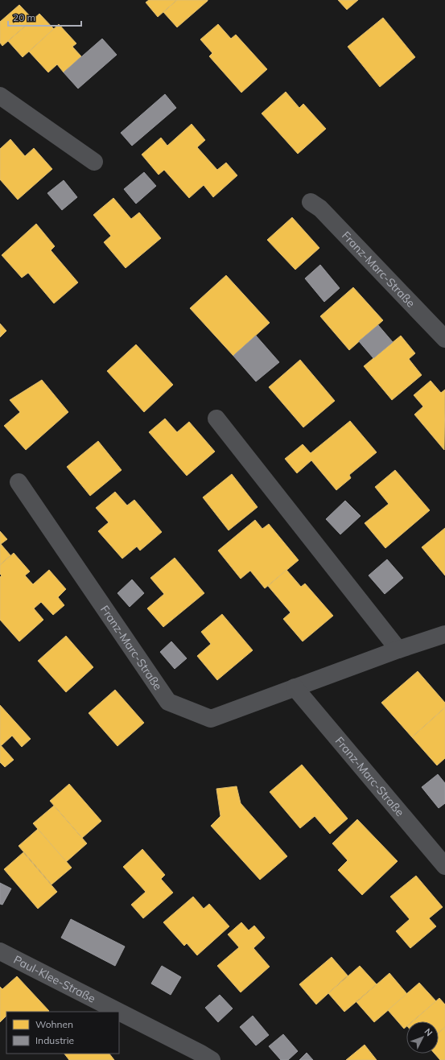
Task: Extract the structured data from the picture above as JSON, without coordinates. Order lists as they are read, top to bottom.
{
  "streets": {
    "street": ["Franz-Marc-Straße", "Paul-Klee-Straße"]
  },
  "legend": ["Wohnen", "Industrie"],
  "scale_bar": "20 m",
  "north": "top right"
}
